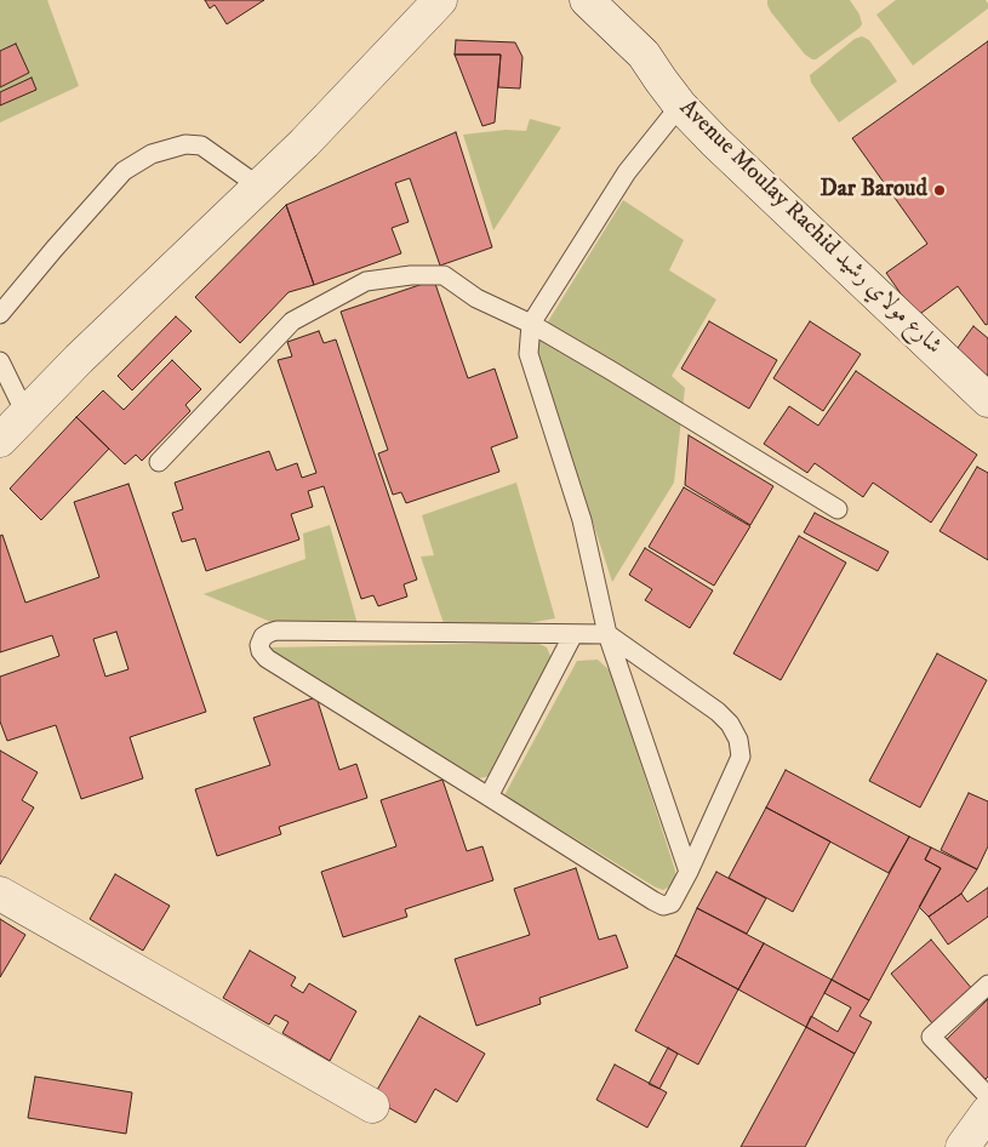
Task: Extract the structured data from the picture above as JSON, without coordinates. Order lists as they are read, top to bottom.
{
  "streets": {
    "street": ["Avenue Moulay Rachid شارع مولاي رشيد"]
  },
  "places": ["Dar Baroud"]
}
